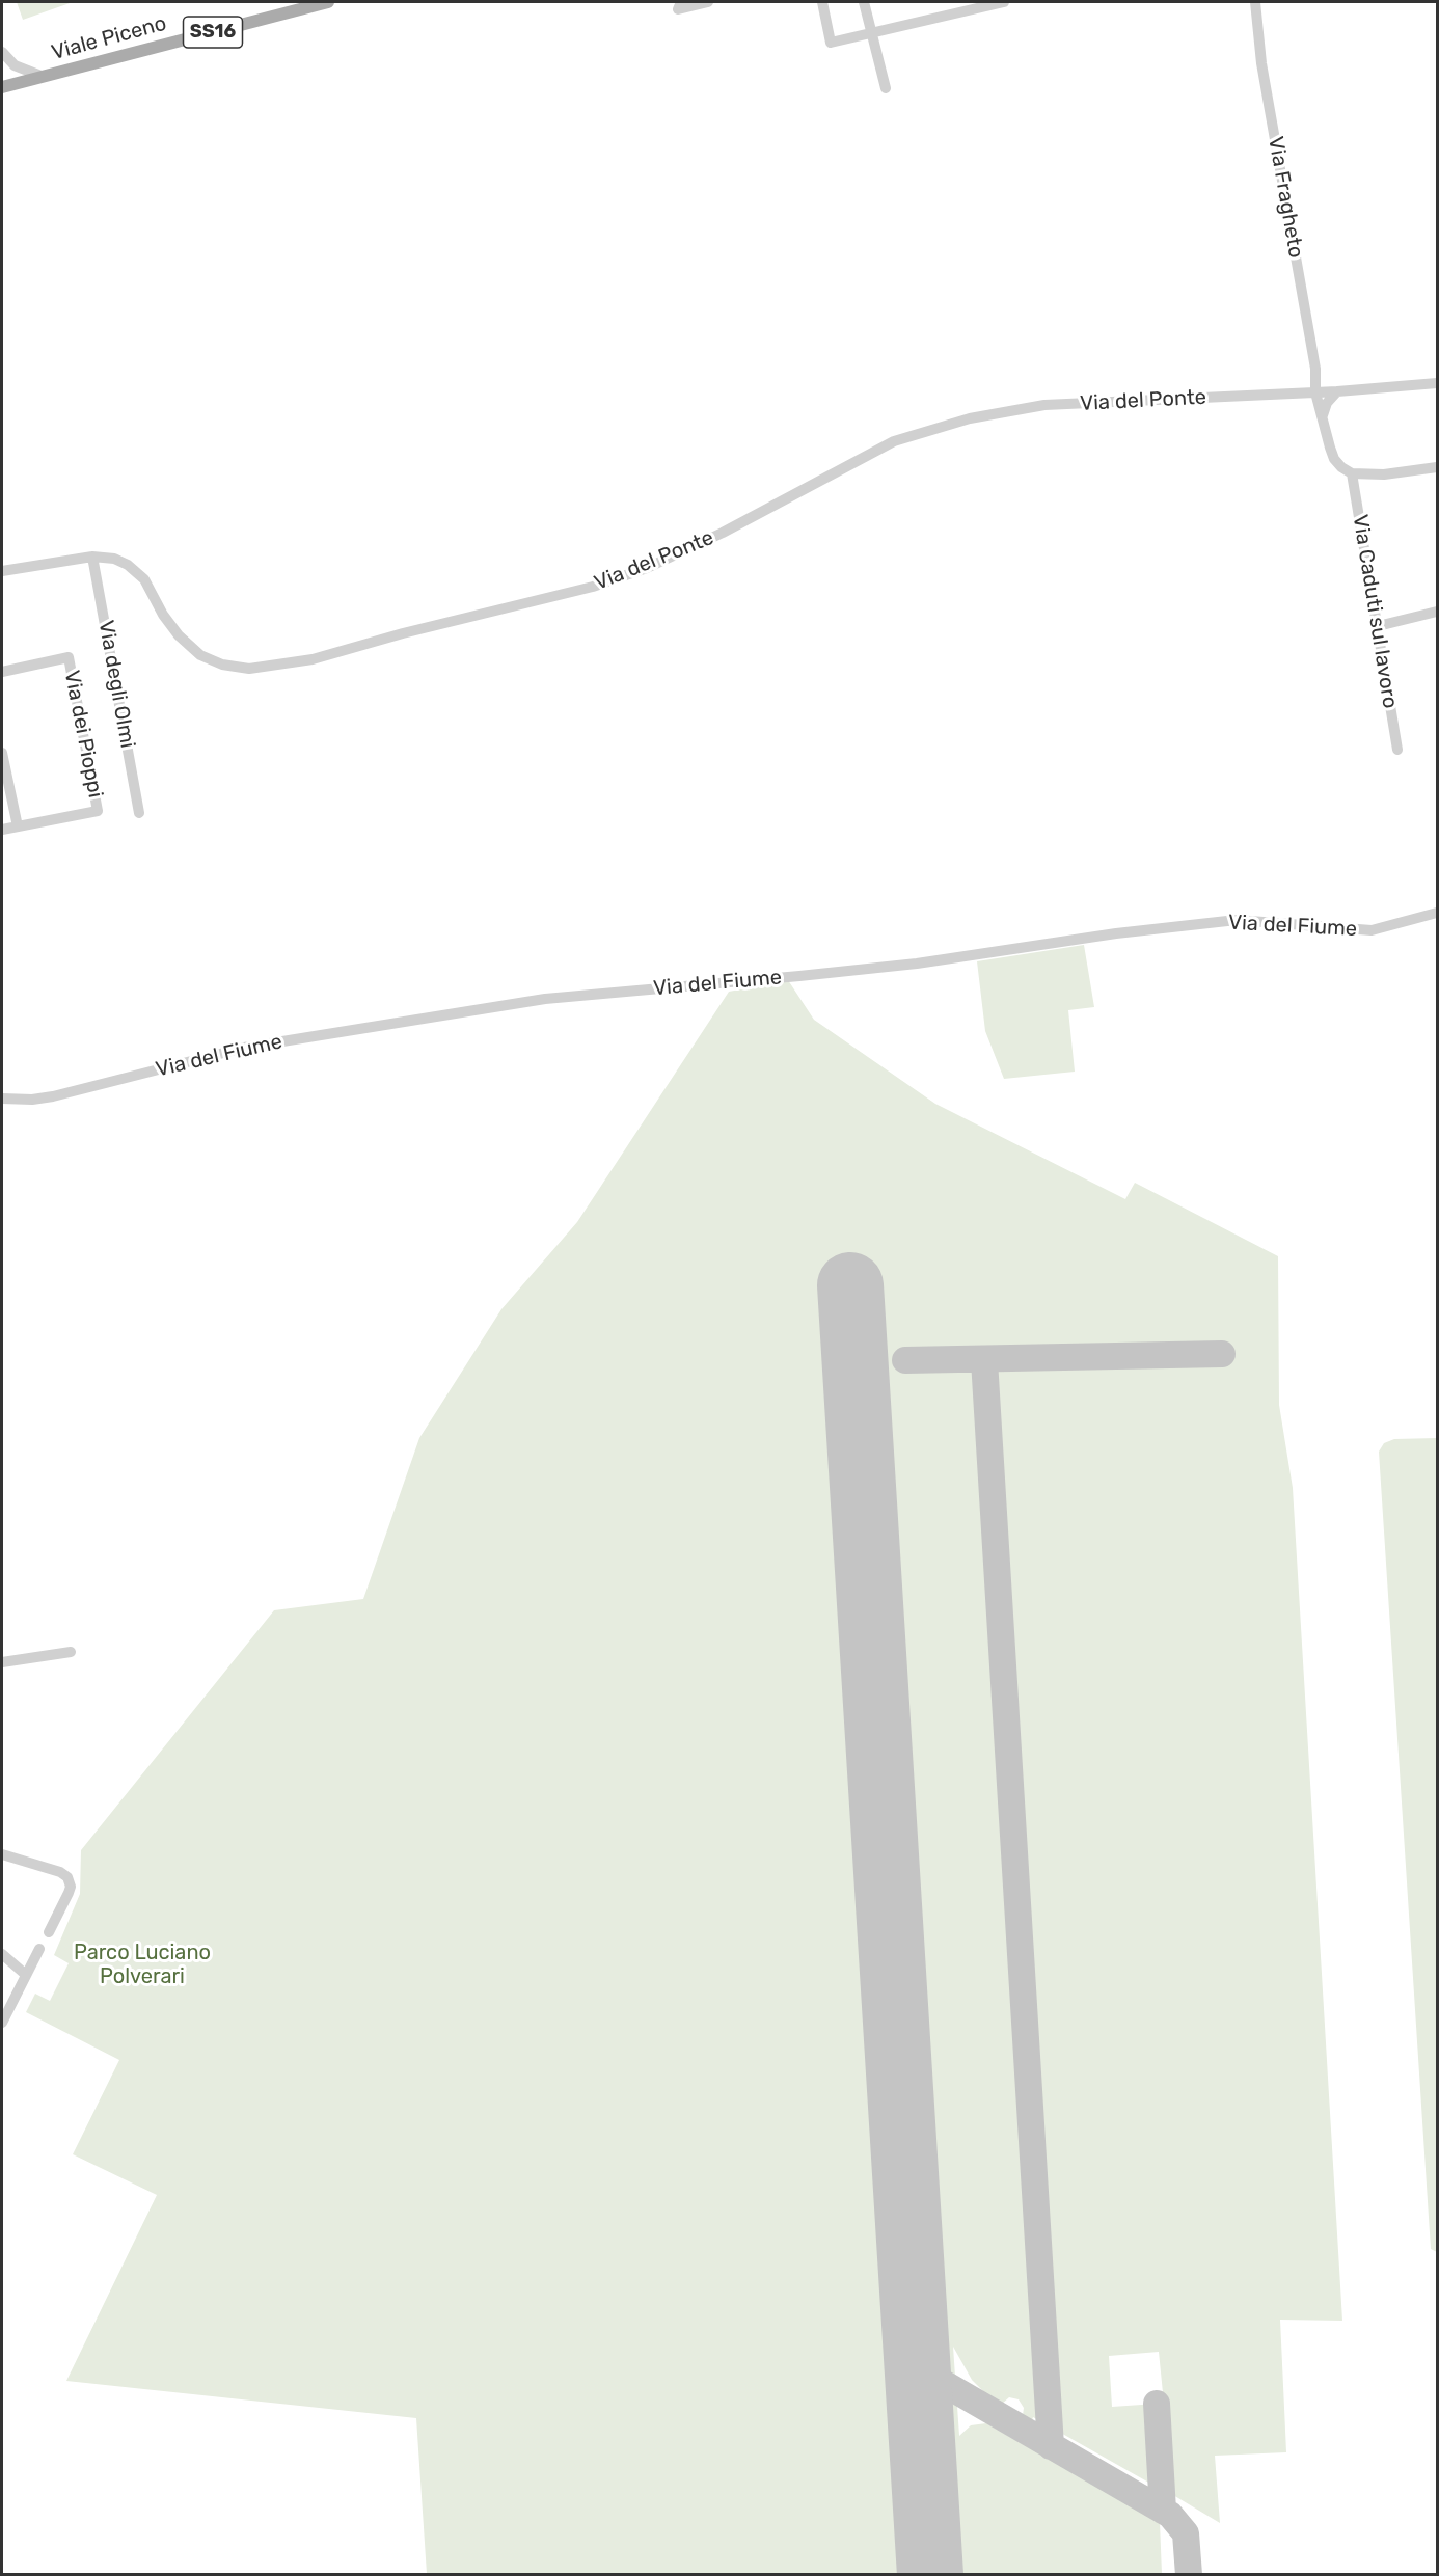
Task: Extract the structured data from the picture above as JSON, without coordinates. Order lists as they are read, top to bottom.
{
  "streets": {
    "main road": ["SS16", "Viale Piceno"],
    "street": [
      "Via Fragheto",
      "Via del Ponte",
      "Via Caduti sul lavoro",
      "Via degli Olmi",
      "Via dei Pioppi",
      "Via del Fiume"
    ]
  },
  "crossings": [
    ["Via Fragheto", "Via del Ponte"],
    ["Via Fragheto", "Via Caduti sul lavoro"],
    ["Via del Ponte", "Via degli Olmi"]
  ],
  "parks": ["Parco Luciano Polverari"]
}
